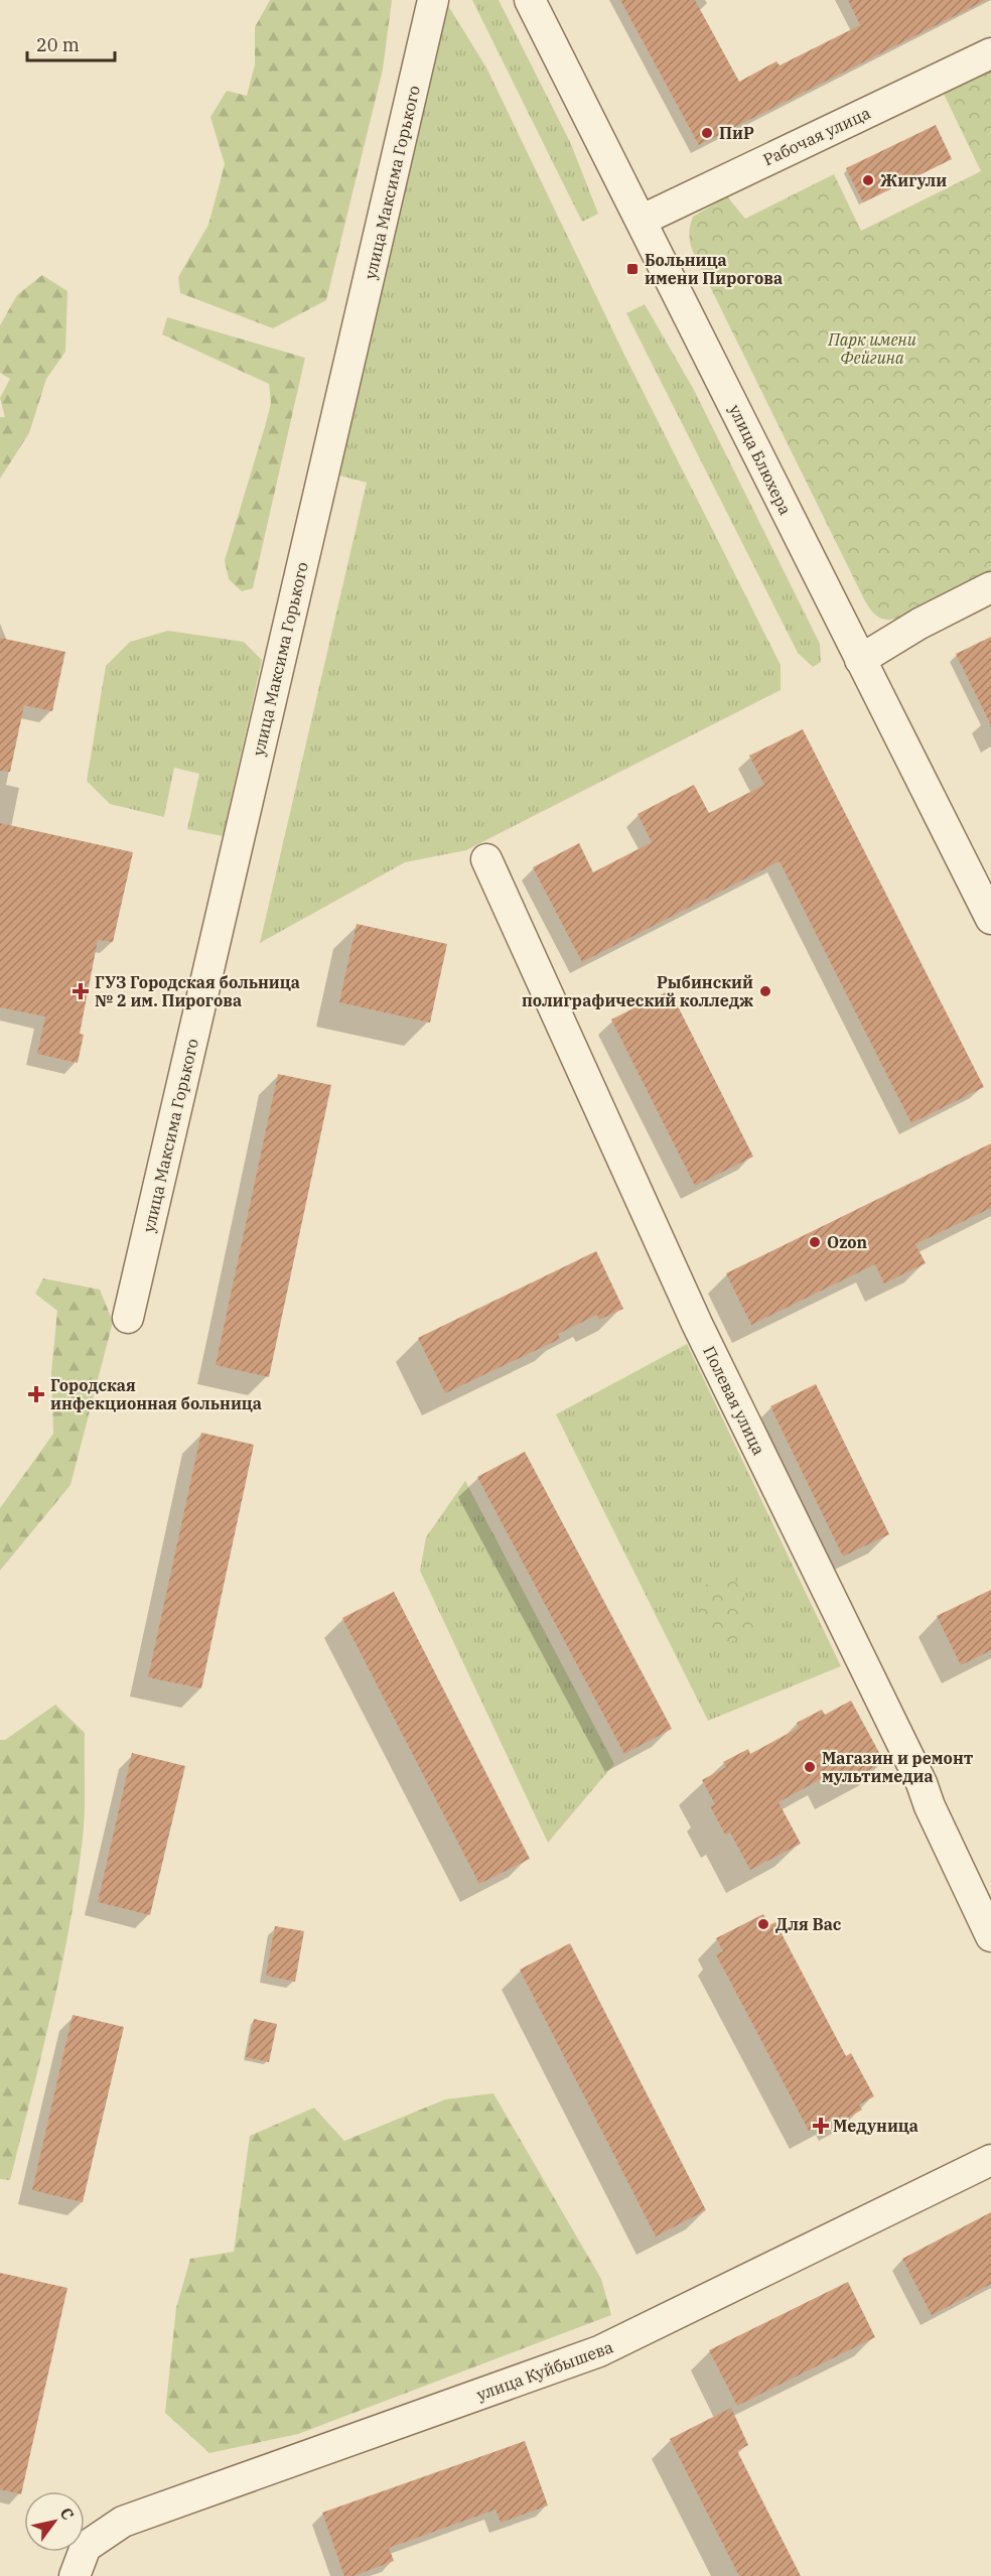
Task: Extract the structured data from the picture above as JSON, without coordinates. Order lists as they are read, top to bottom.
{
  "streets": {
    "street": [
      "Рабочая улица",
      "улица Максима Горького",
      "улица Блюхера",
      "Полевая улица",
      "улица Куйбышева"
    ]
  },
  "crossings": [
    ["Рабочая улица", "улица Блюхера"]
  ],
  "parks": ["Парк имени Фейгина"],
  "places": {
    "other": [
      "ПиР",
      "Жигули",
      "Рыбинский полиграфический колледж",
      "Ozon",
      "Магазин и ремонт мультимедиа",
      "Для Вас"
    ],
    "transit": ["Больница имени Пирогова"],
    "health": ["ГУЗ Городская больница № 2 им. Пирогова", "Городская инфекционная больница", "Медуница"]
  },
  "scale_bar": "20 m",
  "north": "top right"
}
